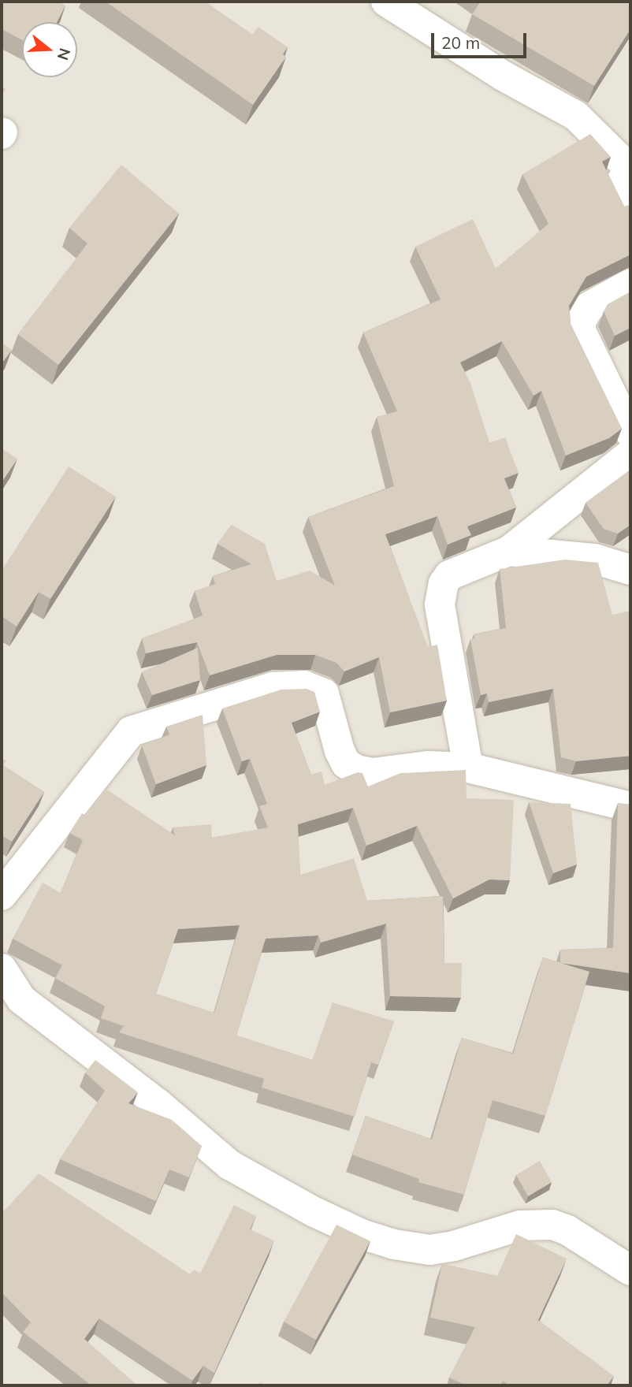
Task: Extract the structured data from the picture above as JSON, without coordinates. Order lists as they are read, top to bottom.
{
  "scale_bar": "20 m",
  "north": "right"
}
